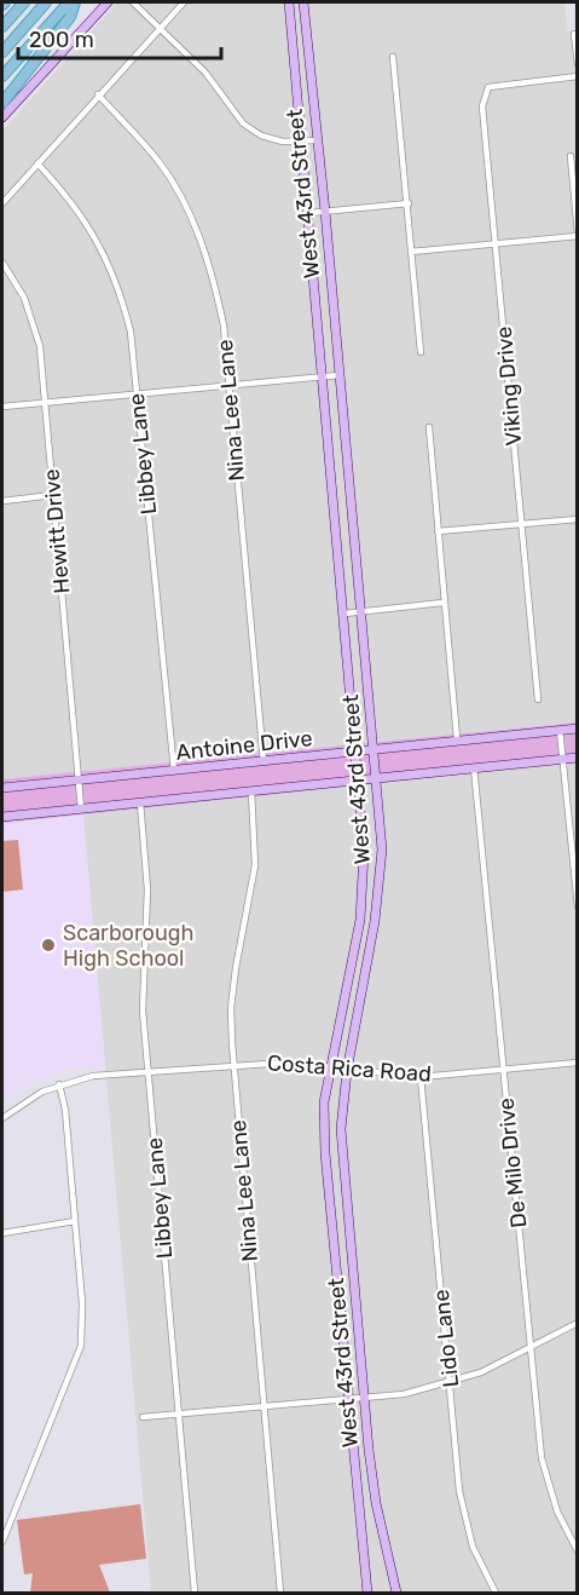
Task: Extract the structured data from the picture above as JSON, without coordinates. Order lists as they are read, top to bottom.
{
  "streets": {
    "main road": ["West 43rd Street", "Antoine Drive"],
    "street": [
      "Viking Drive",
      "Nina Lee Lane",
      "Libbey Lane",
      "Hewitt Drive",
      "Costa Rica Road",
      "De Milo Drive",
      "Lido Lane"
    ]
  },
  "crossings": [
    ["West 43rd Street", "Antoine Drive"],
    ["West 43rd Street", "Costa Rica Road"],
    ["Nina Lee Lane", "Antoine Drive"],
    ["Nina Lee Lane", "Costa Rica Road"],
    ["Libbey Lane", "Antoine Drive"],
    ["Libbey Lane", "Costa Rica Road"],
    ["Hewitt Drive", "Antoine Drive"],
    ["Antoine Drive", "De Milo Drive"],
    ["Costa Rica Road", "De Milo Drive"],
    ["Costa Rica Road", "Lido Lane"]
  ],
  "places": ["Scarborough High School"],
  "scale_bar": "200 m"
}
